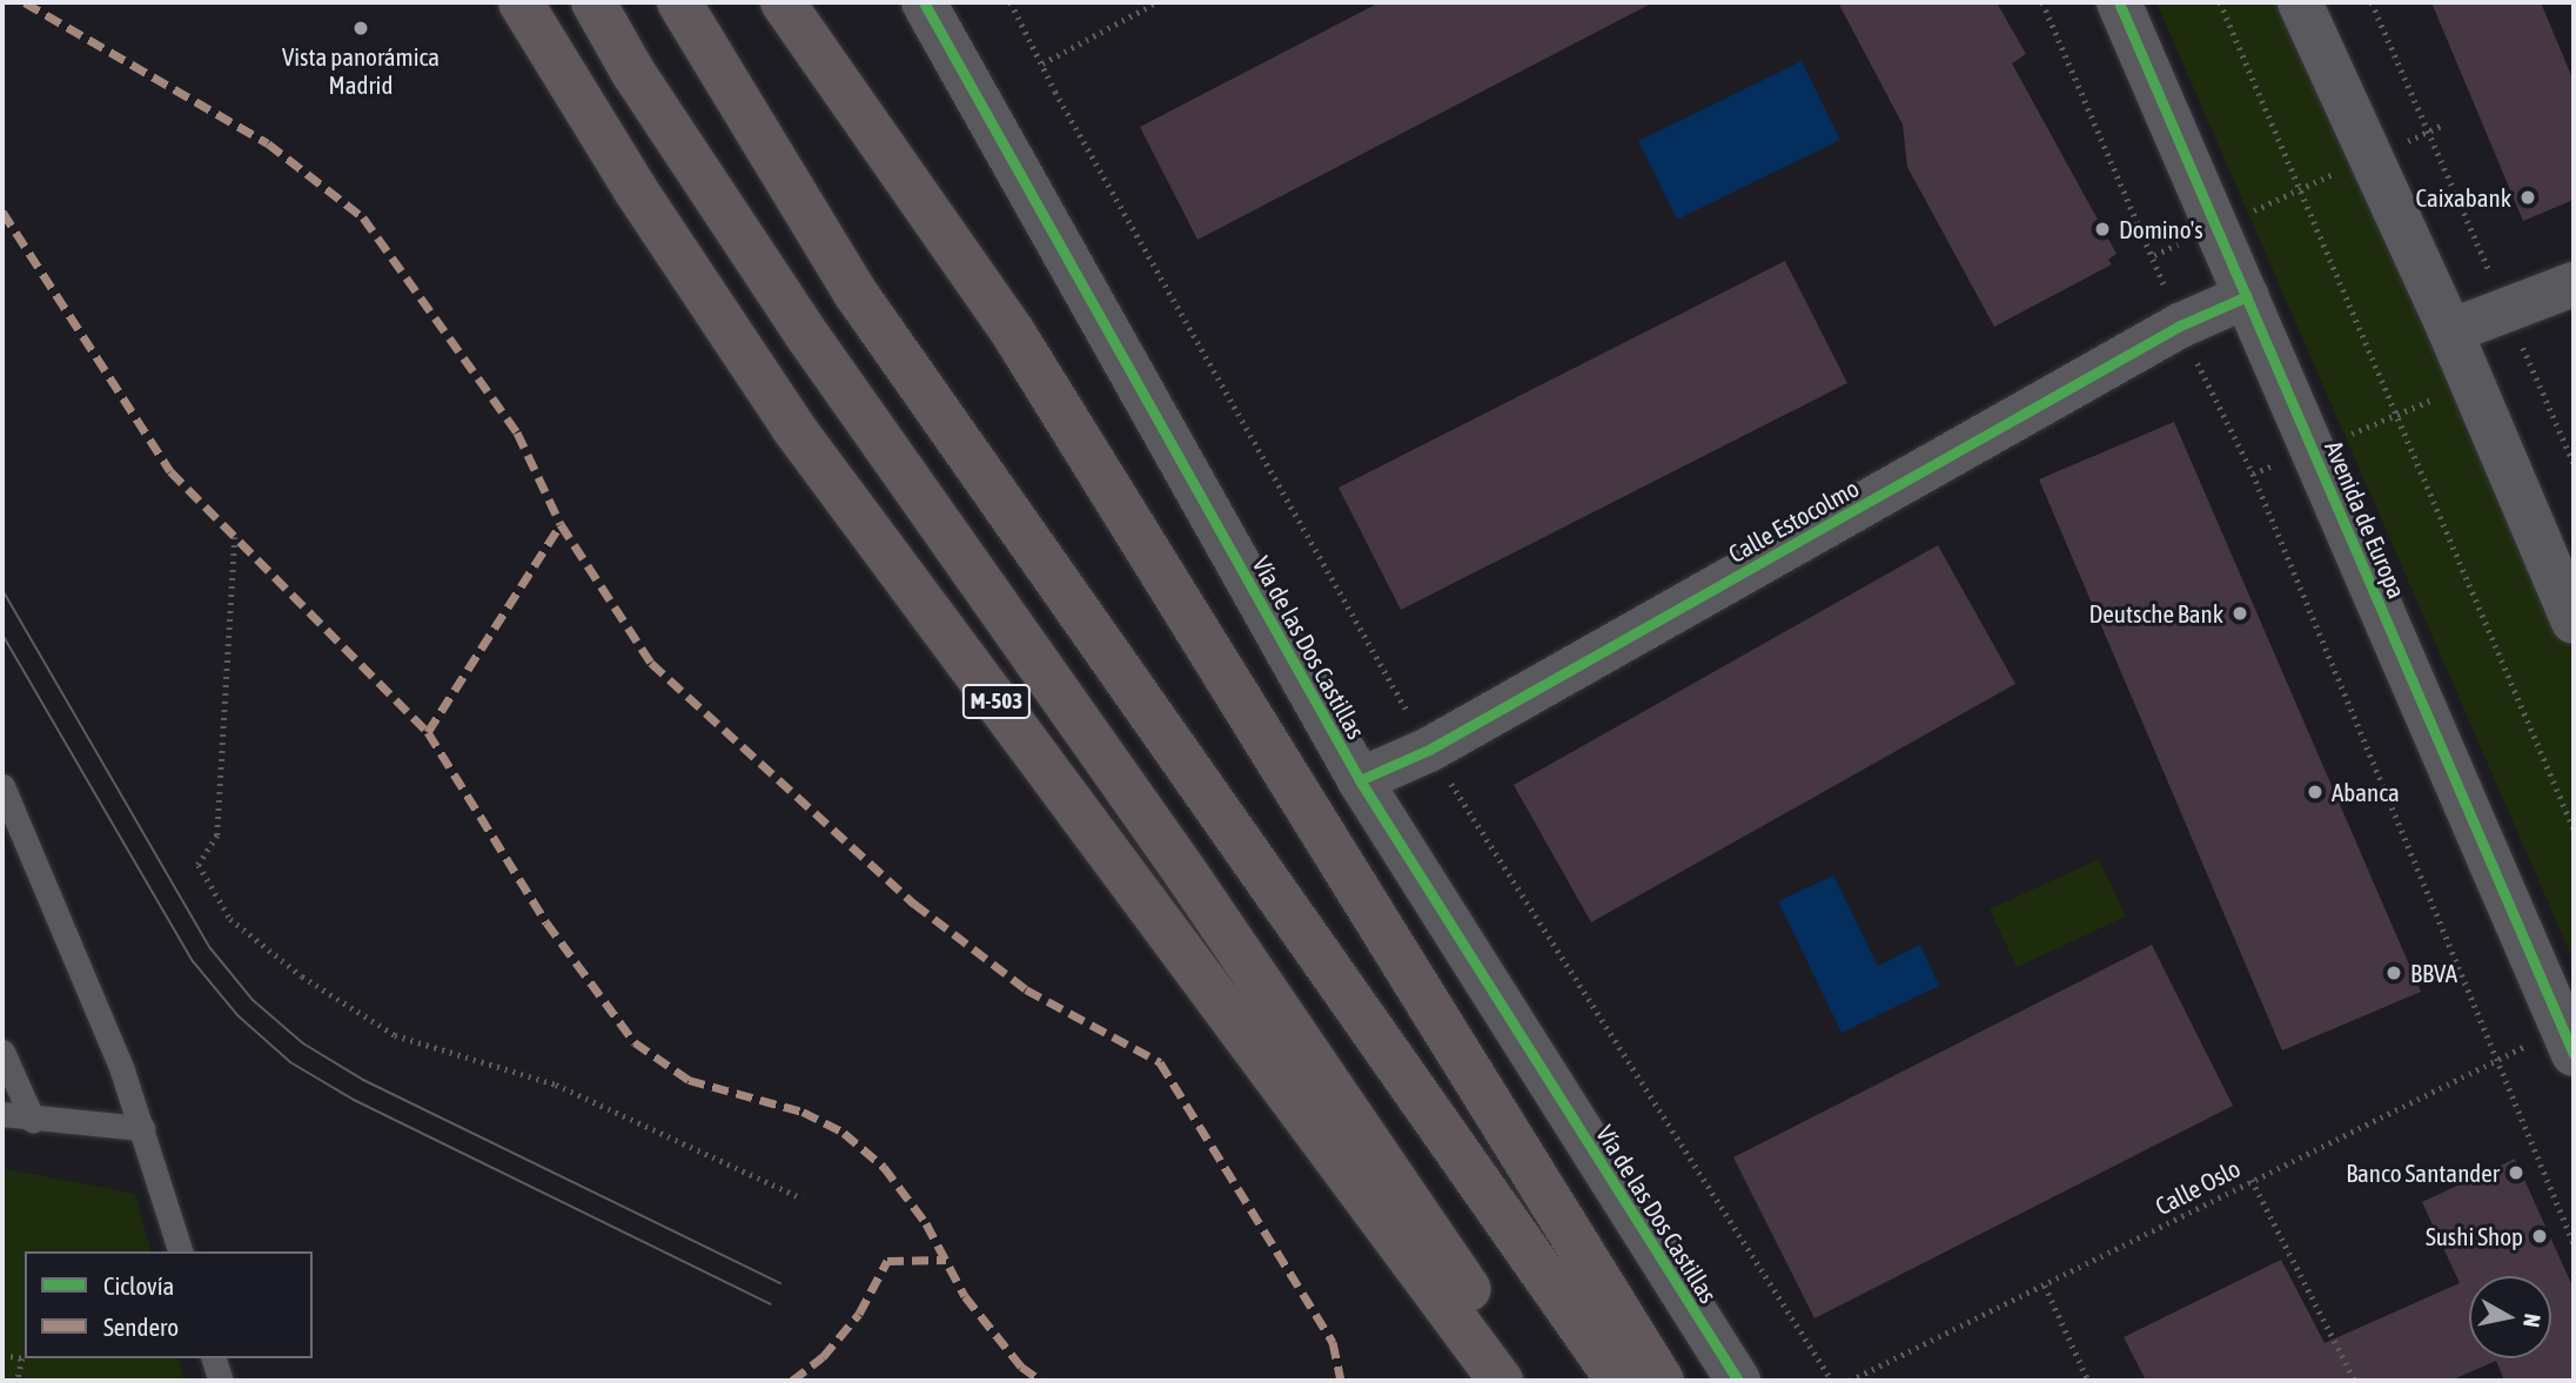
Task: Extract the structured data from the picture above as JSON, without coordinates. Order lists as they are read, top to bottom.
{
  "streets": {
    "highway": ["M-503"],
    "street": ["Avenida de Europa", "Calle Estocolmo", "Vía de las Dos Castillas"],
    "path": ["Calle Oslo"]
  },
  "crossings": [
    ["Avenida de Europa", "Calle Estocolmo"],
    ["Avenida de Europa", "Calle Oslo"],
    ["Calle Estocolmo", "Vía de las Dos Castillas"]
  ],
  "places": [
    "Vista panorámica Madrid",
    "Caixabank",
    "Domino's",
    "Deutsche Bank",
    "Abanca",
    "BBVA",
    "Banco Santander",
    "Sushi Shop"
  ],
  "legend": ["Ciclovía", "Sendero"],
  "north": "right"
}
